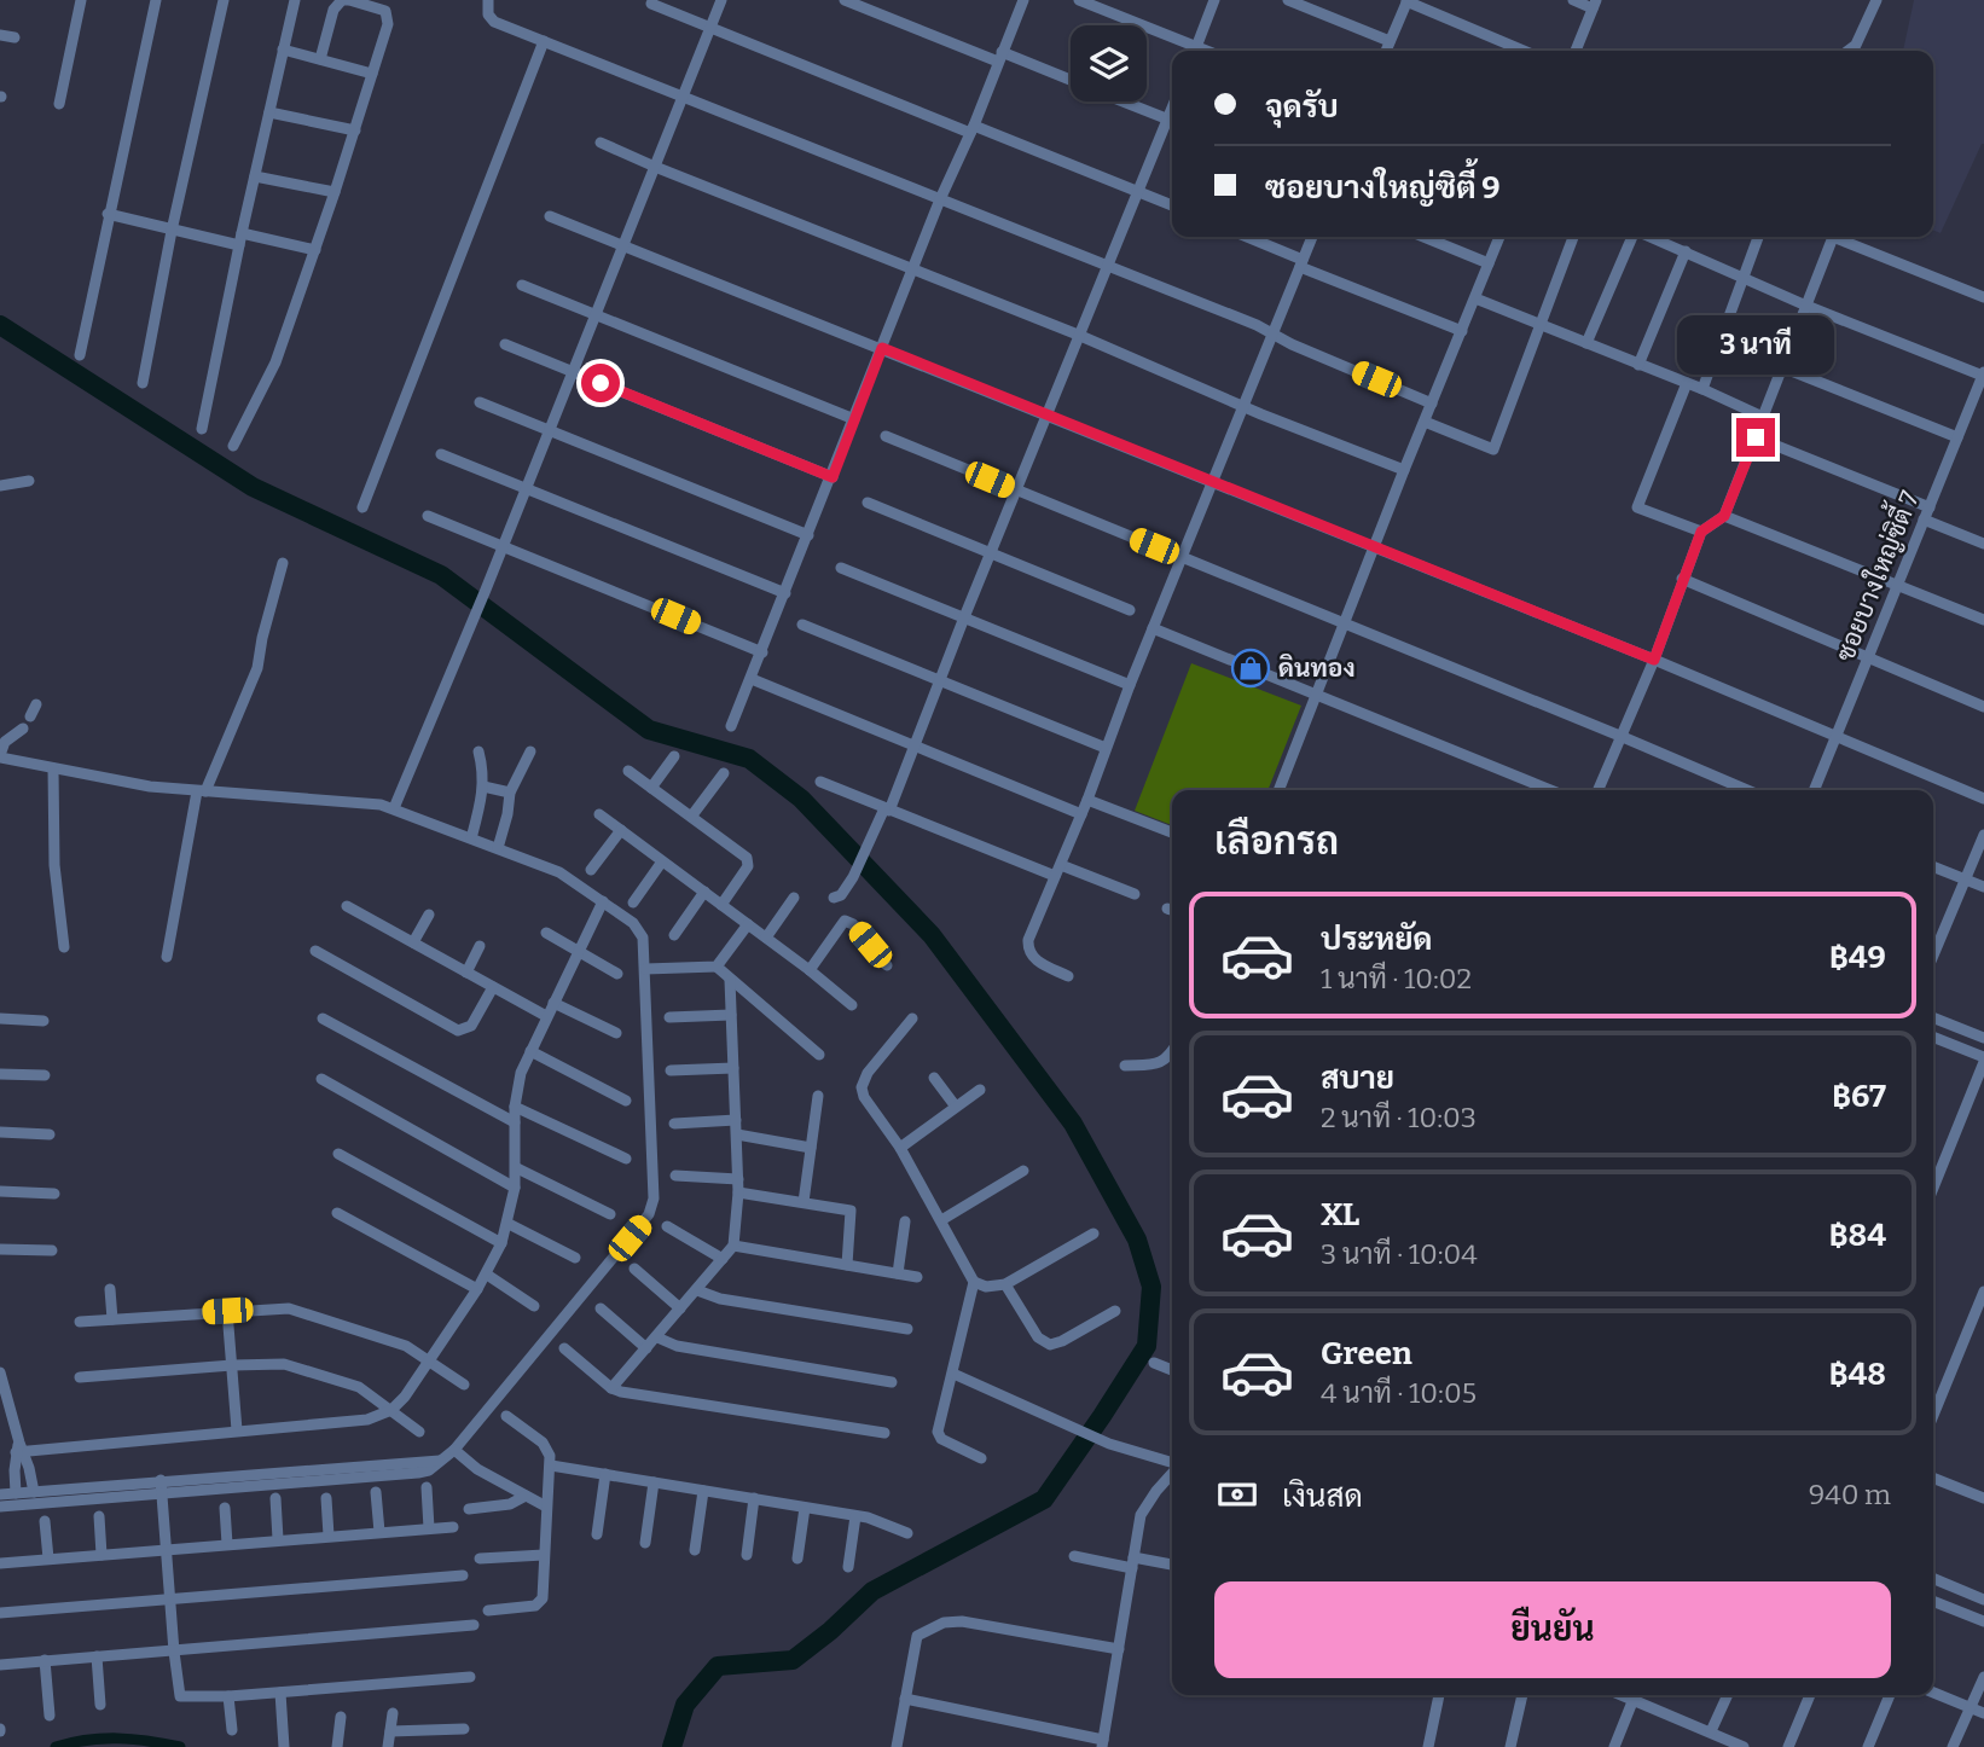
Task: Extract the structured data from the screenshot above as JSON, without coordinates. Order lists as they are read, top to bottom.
{
  "streets": {
    "street": ["ซอยบางใหญ่ซิตี้ 7"]
  },
  "places": {
    "shop": ["ดินทอง"]
  },
  "page": {
    "banner": ["จุดรับ", "ซอยบางใหญ่ซิตี้ 9"],
    "bubble": "3 นาที",
    "heading": "เลือกรถ",
    "list": [
      {
        "name": "ประหยัด",
        "note": "1 นาที · 10:02",
        "value": "฿49"
      },
      {
        "name": "สบาย",
        "note": "2 นาที · 10:03",
        "value": "฿67"
      },
      {
        "name": "XL",
        "note": "3 นาที · 10:04",
        "value": "฿84"
      },
      {
        "name": "Green",
        "note": "4 นาที · 10:05",
        "value": "฿48"
      }
    ],
    "pay": ["เงินสด", "940 m"],
    "buttons": "ยืนยัน"
  }
}
